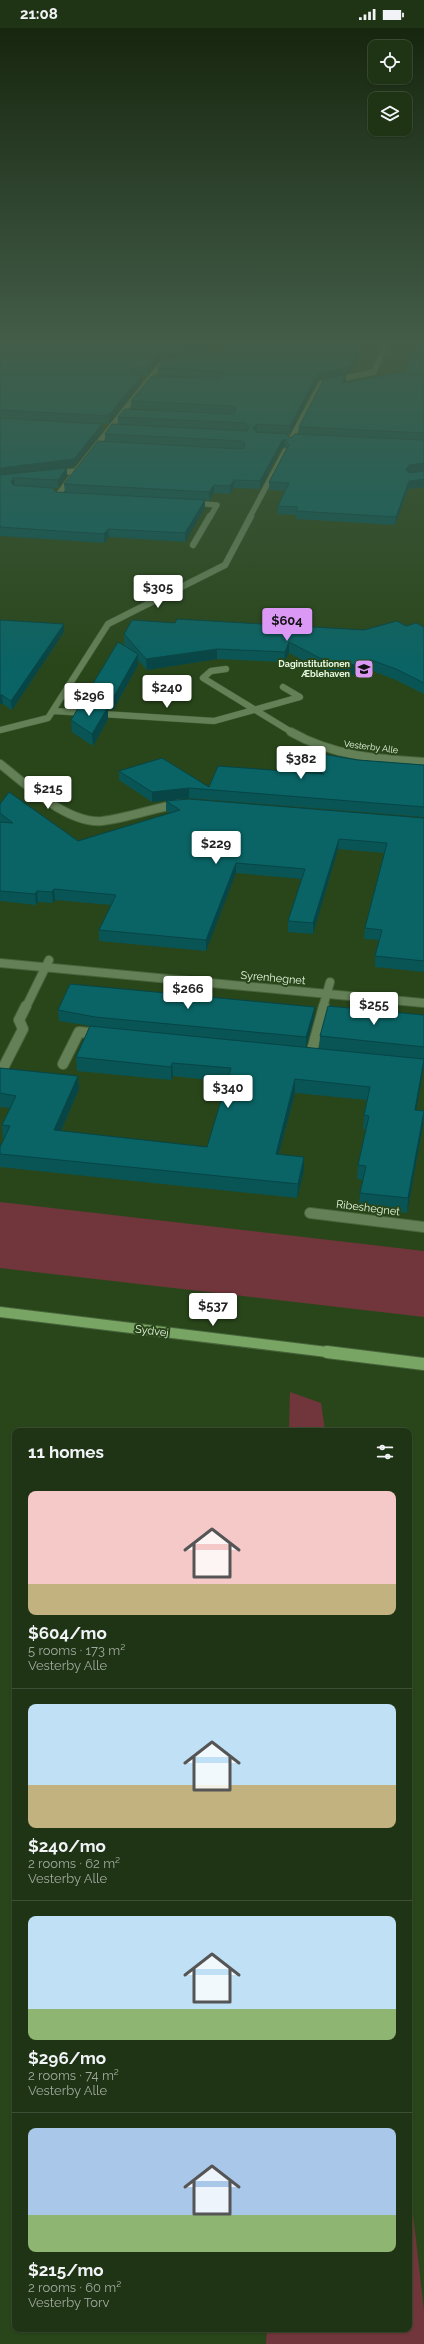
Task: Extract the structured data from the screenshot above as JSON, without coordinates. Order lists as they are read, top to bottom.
{
  "streets": {
    "main road": ["Sydvej"],
    "street": ["Vesterby Alle", "Syrenhegnet", "Ribeshegnet"]
  },
  "places": {
    "school or university": ["Daginstitutionen Æblehaven"]
  },
  "page": {
    "status": "21:08",
    "price": [
      "$305",
      "$604",
      "$240",
      "$296",
      "$382",
      "$215",
      "$229",
      "$266",
      "$255",
      "$340",
      "$537"
    ],
    "heading": "11 homes",
    "list": [
      {
        "name": "$604/mo",
        "note": "5 rooms · 173 m² · Vesterby Alle"
      },
      {
        "name": "$240/mo",
        "note": "2 rooms · 62 m² · Vesterby Alle"
      },
      {
        "name": "$296/mo",
        "note": "2 rooms · 74 m² · Vesterby Alle"
      },
      {
        "name": "$215/mo",
        "note": "2 rooms · 60 m² · Vesterby Torv"
      }
    ]
  }
}
